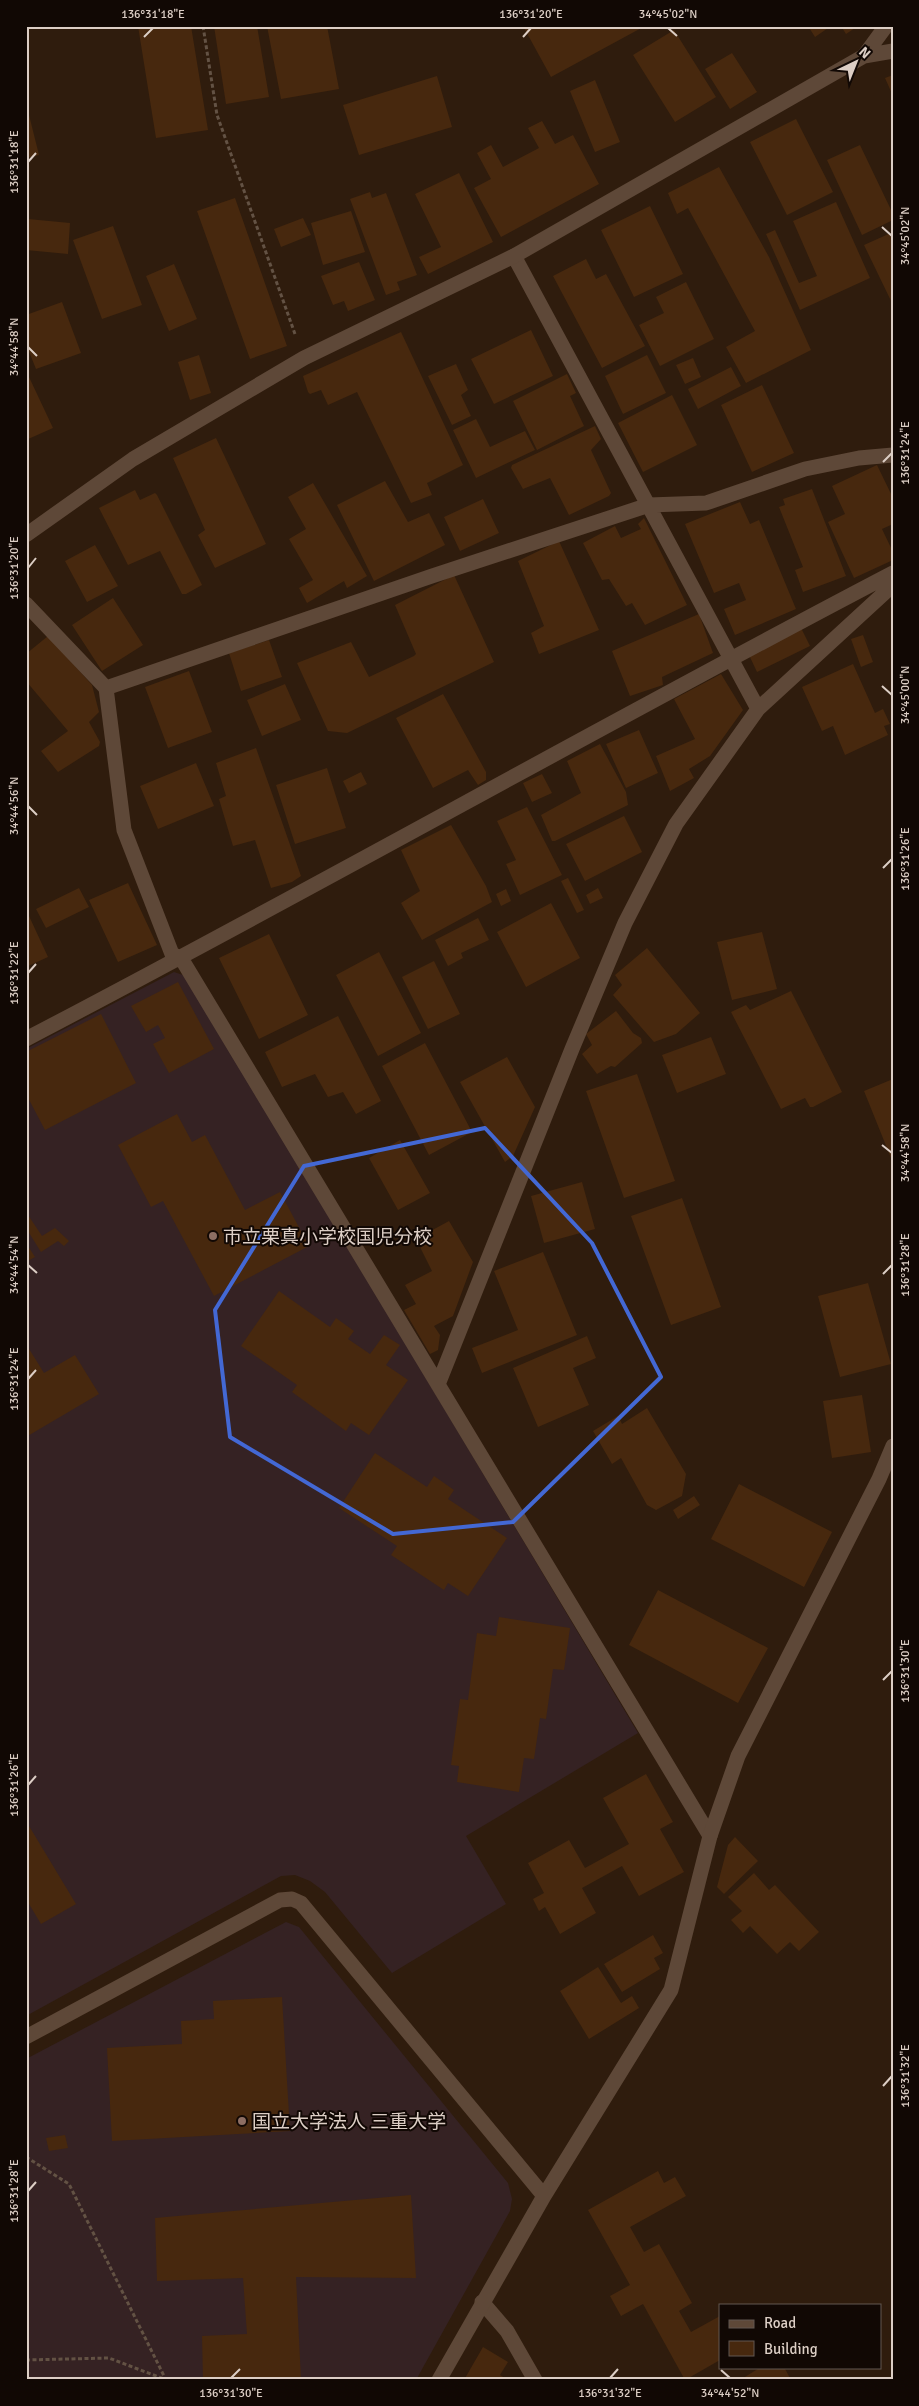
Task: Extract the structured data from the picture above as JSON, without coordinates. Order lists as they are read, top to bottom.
{
  "places": ["市立栗真小学校国児分校", "国立大学法人 三重大学"],
  "legend": ["Road", "Building"],
  "north": "top right",
  "coordinates": [
    "136°31'18\"E",
    "136°31'20\"E",
    "34°45'02\"N",
    "34°44'58\"N",
    "136°31'24\"E",
    "34°45'00\"N",
    "34°44'56\"N",
    "136°31'26\"E",
    "136°31'22\"E",
    "34°44'54\"N",
    "136°31'28\"E",
    "136°31'30\"E",
    "136°31'32\"E",
    "34°44'52\"N"
  ]
}
